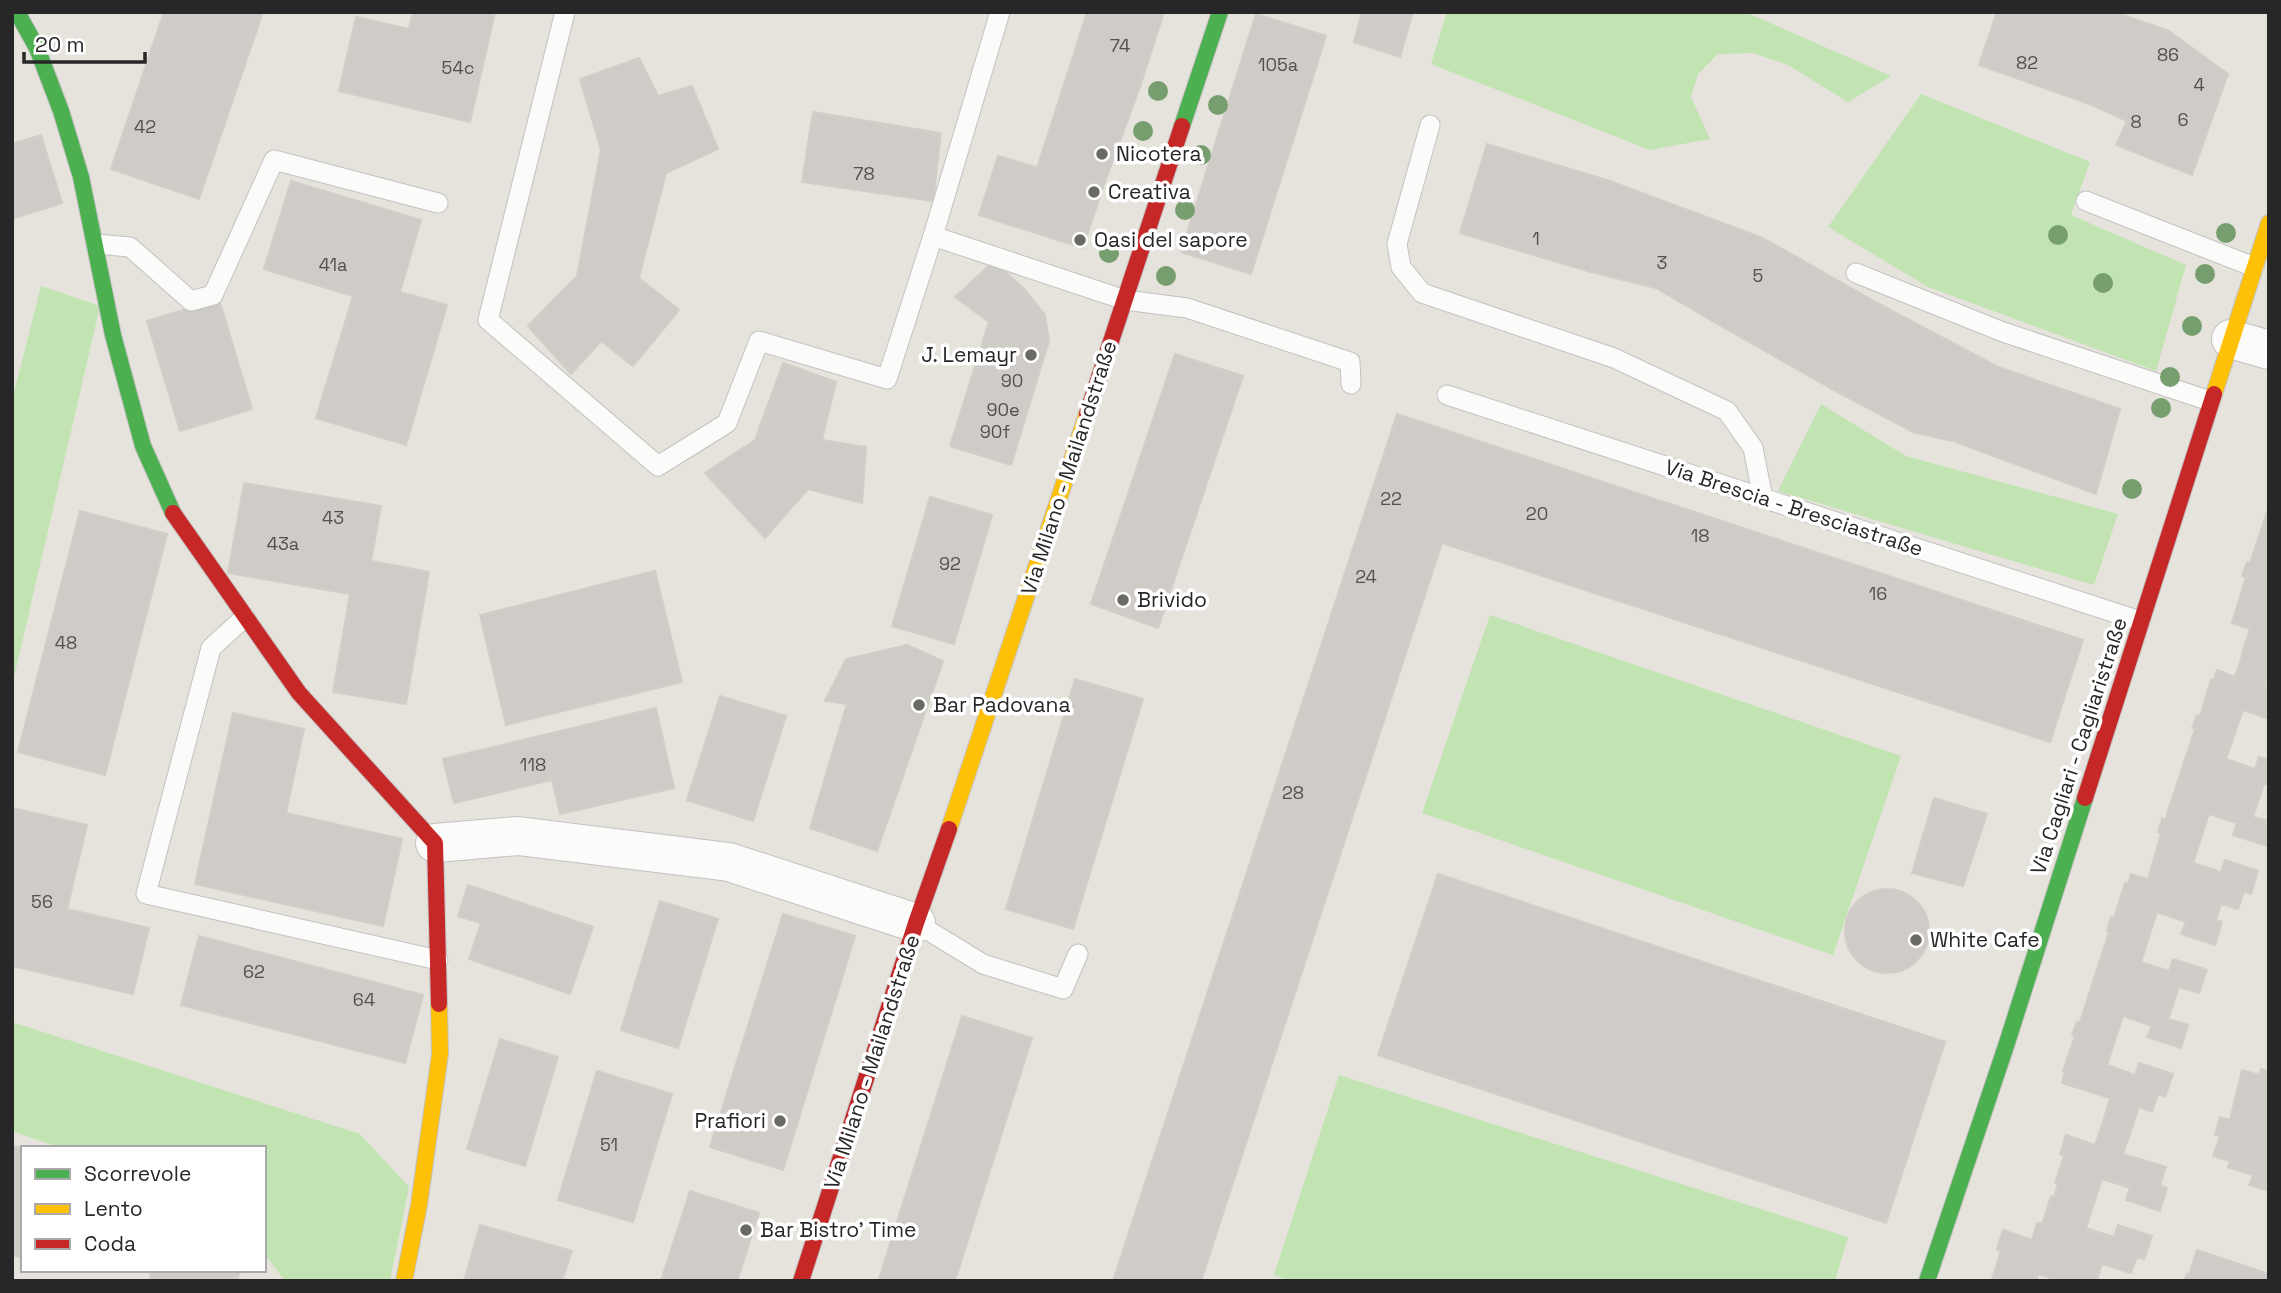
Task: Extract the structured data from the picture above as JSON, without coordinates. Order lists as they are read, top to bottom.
{
  "streets": {
    "street": ["Via Milano - Mailandstraße", "Via Cagliari - Cagliaristraße"],
    "lane": ["Via Brescia - Bresciastraße"]
  },
  "crossings": [
    ["Via Brescia - Bresciastraße", "Via Cagliari - Cagliaristraße"]
  ],
  "places": [
    "Nicotera",
    "Creativa",
    "Oasi del sapore",
    "J. Lemayr",
    "Brivido",
    "Bar Padovana",
    "White Cafe",
    "Prafiori",
    "Bar Bistro' Time"
  ],
  "house_numbers": [
    "74",
    "86",
    "82",
    "105a",
    "54c",
    "4",
    "6",
    "8",
    "42",
    "78",
    "1",
    "3",
    "41a",
    "5",
    "90",
    "90e",
    "90f",
    "22",
    "20",
    "43",
    "18",
    "43a",
    "92",
    "24",
    "16",
    "48",
    "118",
    "28",
    "56",
    "62",
    "64",
    "51"
  ],
  "legend": ["Scorrevole", "Lento", "Coda"],
  "scale_bar": "20 m"
}
